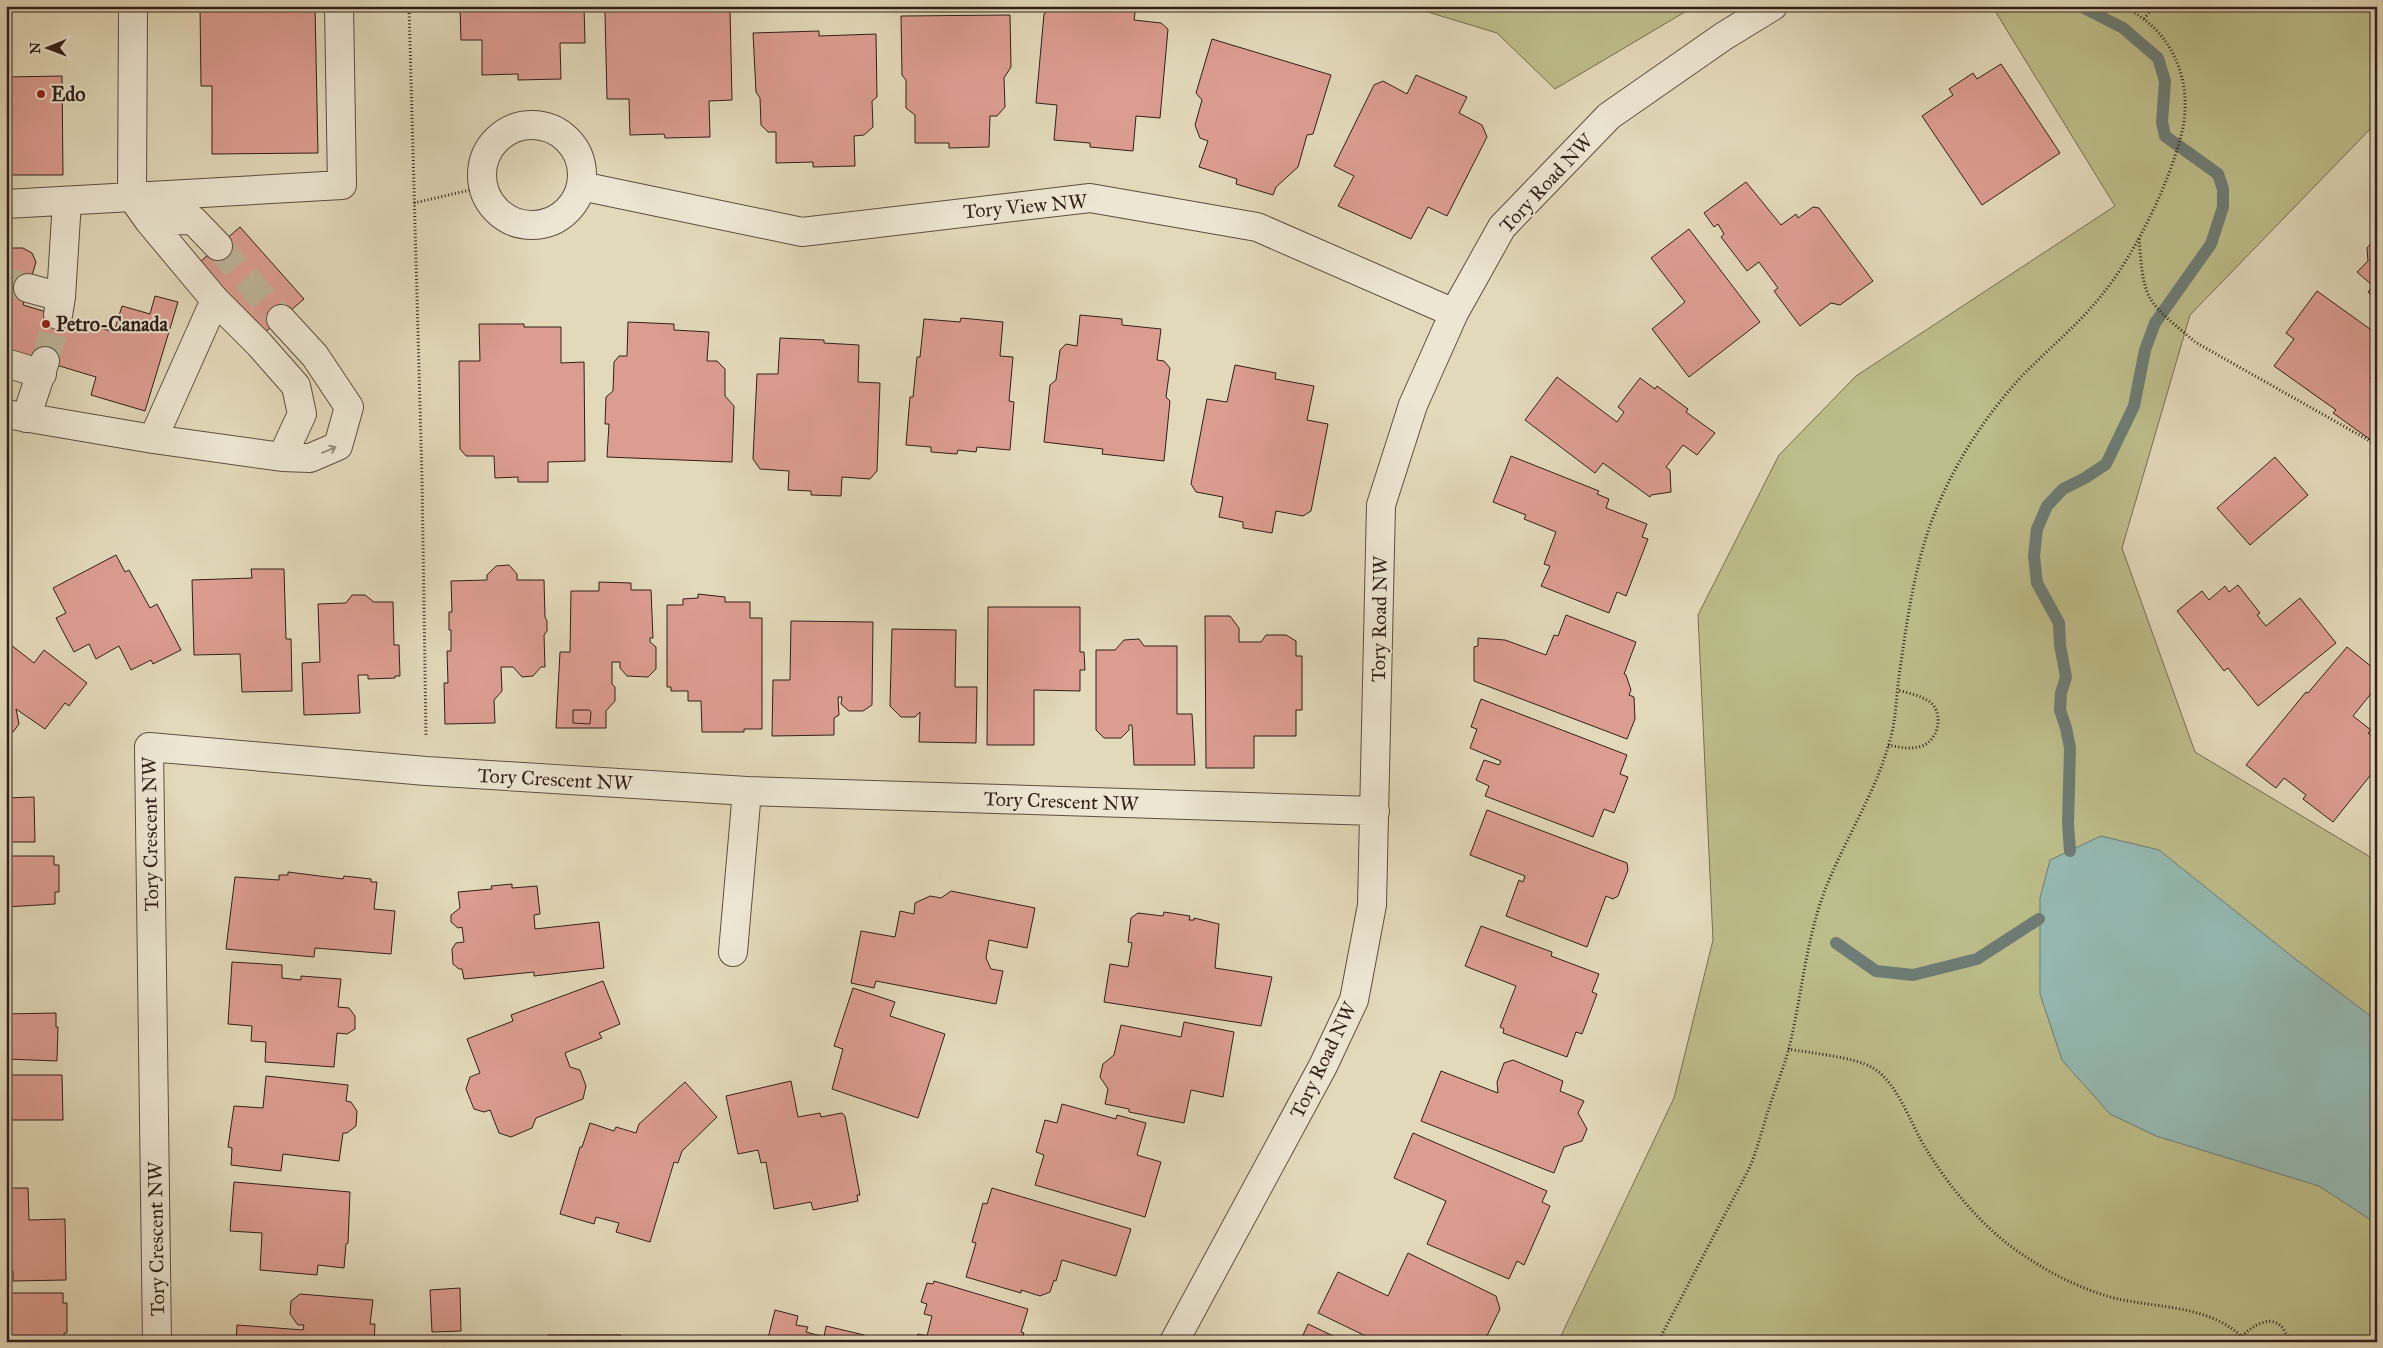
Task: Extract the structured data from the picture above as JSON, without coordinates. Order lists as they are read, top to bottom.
{
  "streets": {
    "street": ["Tory Road NW", "Tory View NW", "Tory Crescent NW"]
  },
  "crossings": [
    ["Tory Road NW", "Tory View NW"],
    ["Tory Road NW", "Tory Crescent NW"]
  ],
  "places": ["Edo", "Petro-Canada"],
  "north": "left"
}
